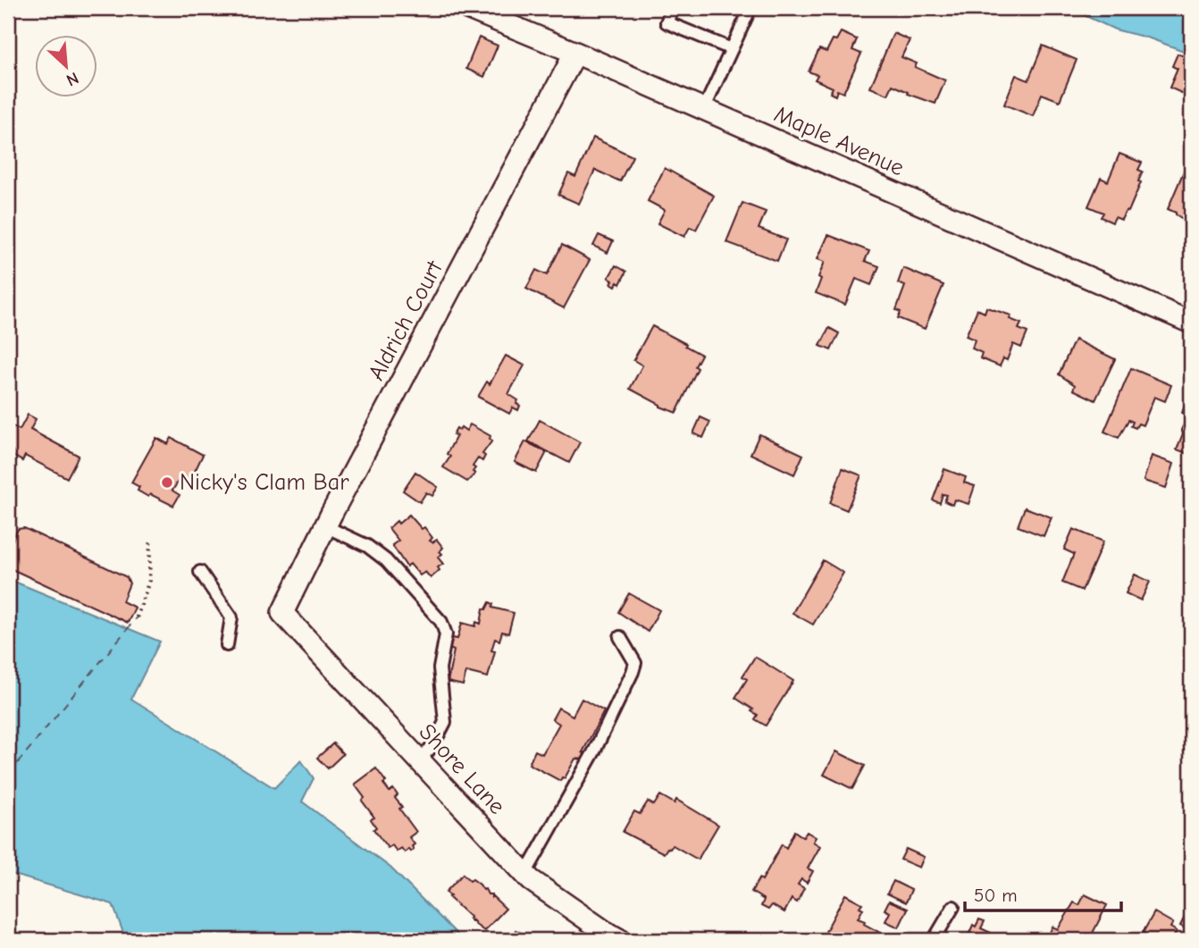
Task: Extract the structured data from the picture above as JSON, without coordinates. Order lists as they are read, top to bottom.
{
  "streets": {
    "street": ["Maple Avenue", "Aldrich Court", "Shore Lane"]
  },
  "crossings": [
    ["Maple Avenue", "Aldrich Court"],
    ["Aldrich Court", "Shore Lane"]
  ],
  "places": ["Nicky's Clam Bar"],
  "scale_bar": "50 m",
  "north": "bottom right"
}
